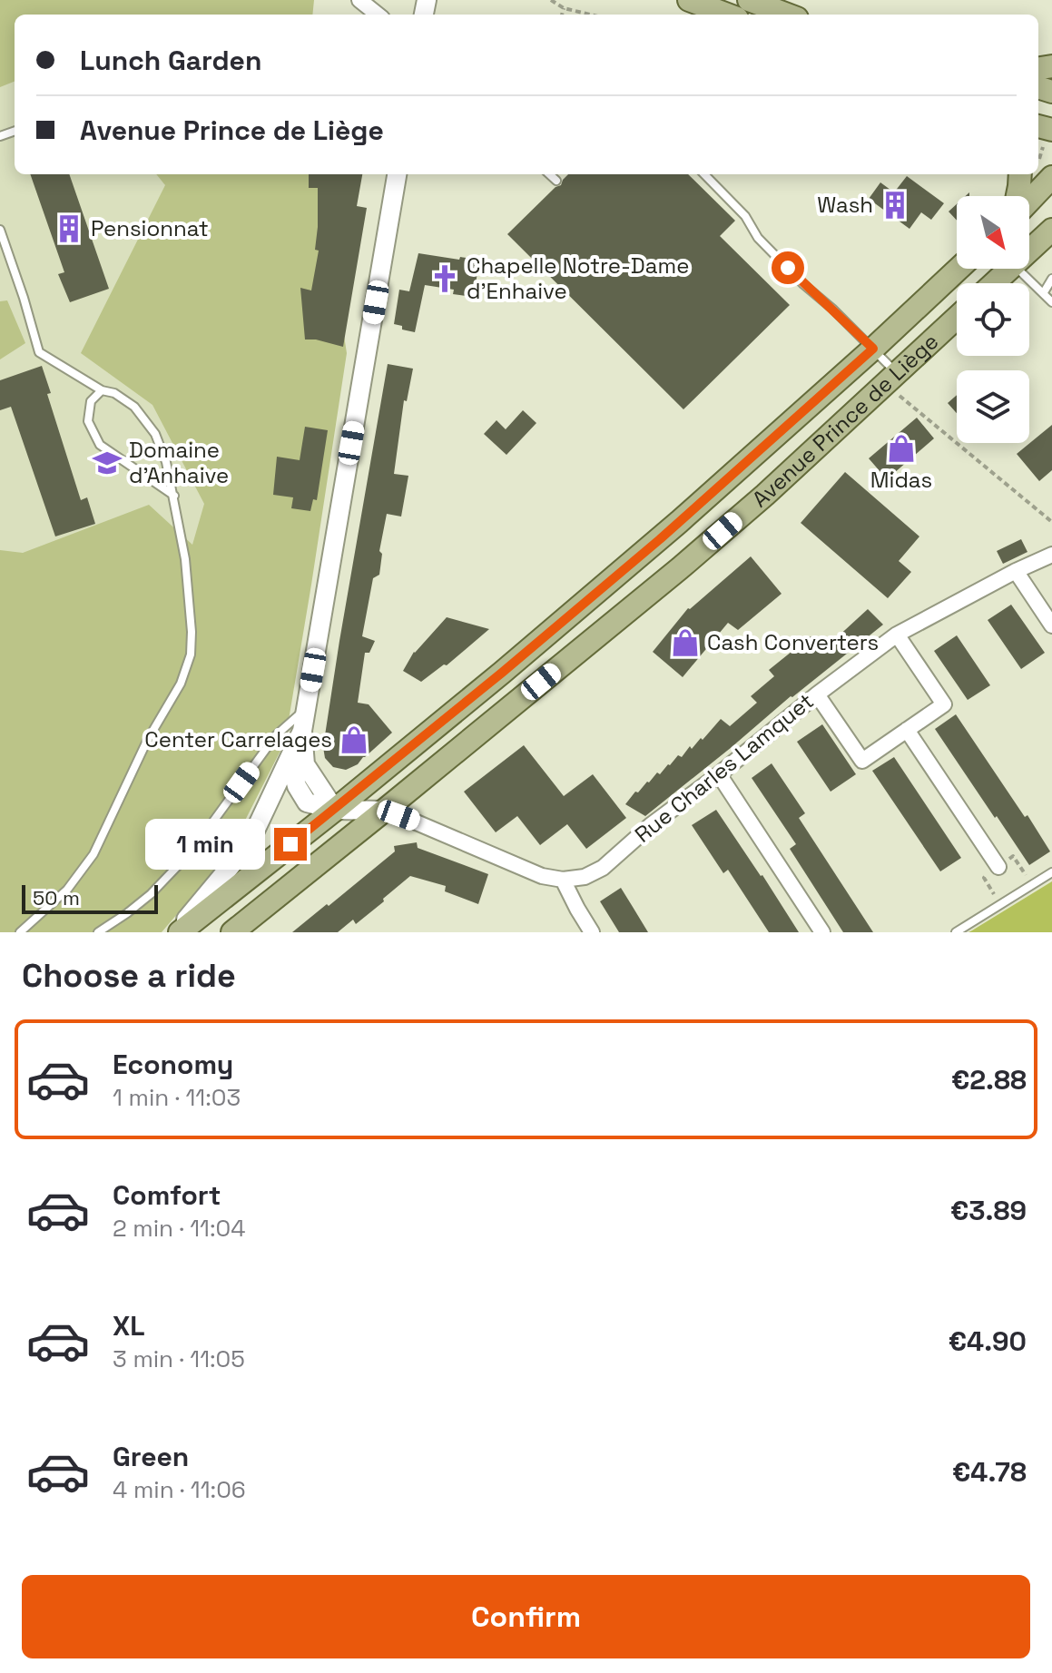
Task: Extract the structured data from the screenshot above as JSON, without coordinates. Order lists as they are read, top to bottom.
{
  "streets": {
    "main road": ["Avenue Prince de Liège"],
    "street": ["Rue Charles Lamquet"]
  },
  "places": {
    "building": ["Wash", "Pensionnat"],
    "church": ["Chapelle Notre-Dame d'Enhaive"],
    "shop": ["Midas", "Cash Converters", "Center Carrelages"],
    "school or university": ["Domaine d'Anhaive"]
  },
  "scale_bar": "50 m",
  "north": "bottom right",
  "page": {
    "banner": ["Lunch Garden", "Avenue Prince de Liège"],
    "bubble": "1 min",
    "scale": "50 m",
    "heading": "Choose a ride",
    "list": [
      {
        "name": "Economy",
        "note": "1 min · 11:03",
        "value": "€2.88"
      },
      {
        "name": "Comfort",
        "note": "2 min · 11:04",
        "value": "€3.89"
      },
      {
        "name": "XL",
        "note": "3 min · 11:05",
        "value": "€4.90"
      },
      {
        "name": "Green",
        "note": "4 min · 11:06",
        "value": "€4.78"
      }
    ],
    "buttons": "Confirm"
  }
}
